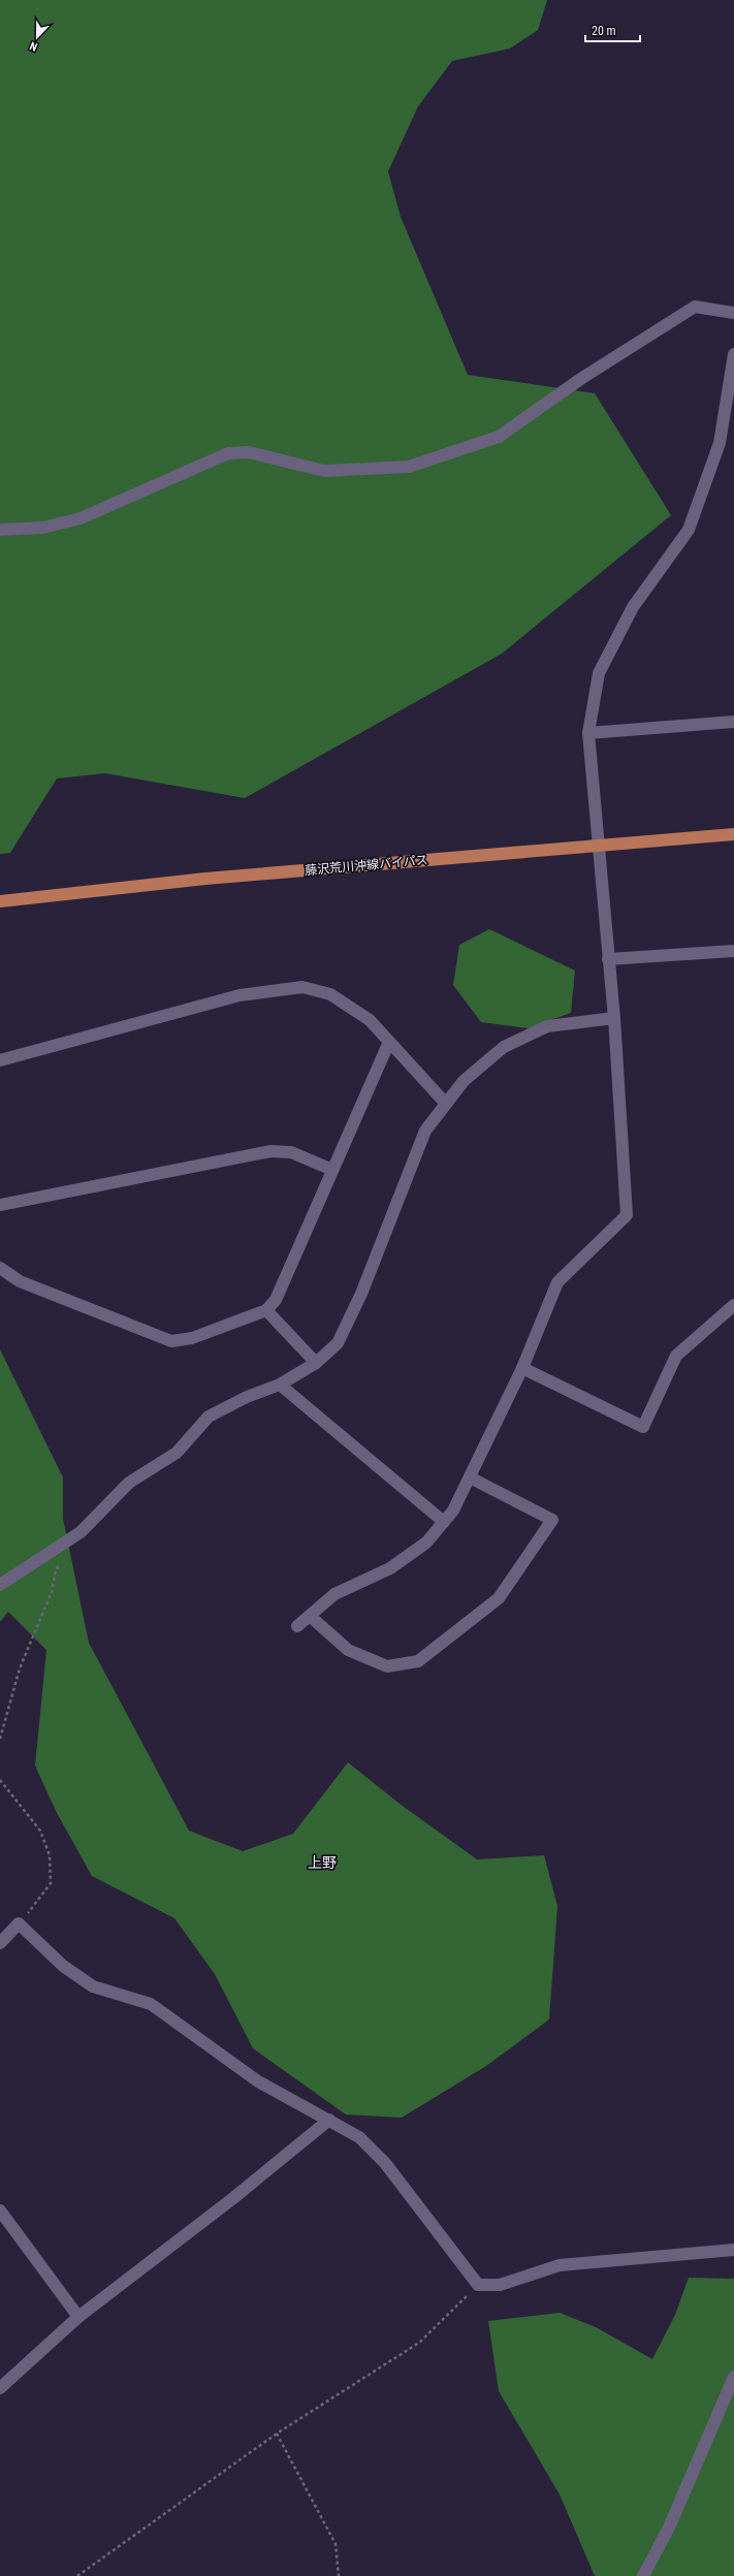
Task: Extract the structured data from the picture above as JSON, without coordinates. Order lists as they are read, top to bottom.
{
  "streets": {
    "main road": ["藤沢荒川沖線バイパス"]
  },
  "districts": ["上野"],
  "scale_bar": "20 m",
  "north": "bottom"
}
